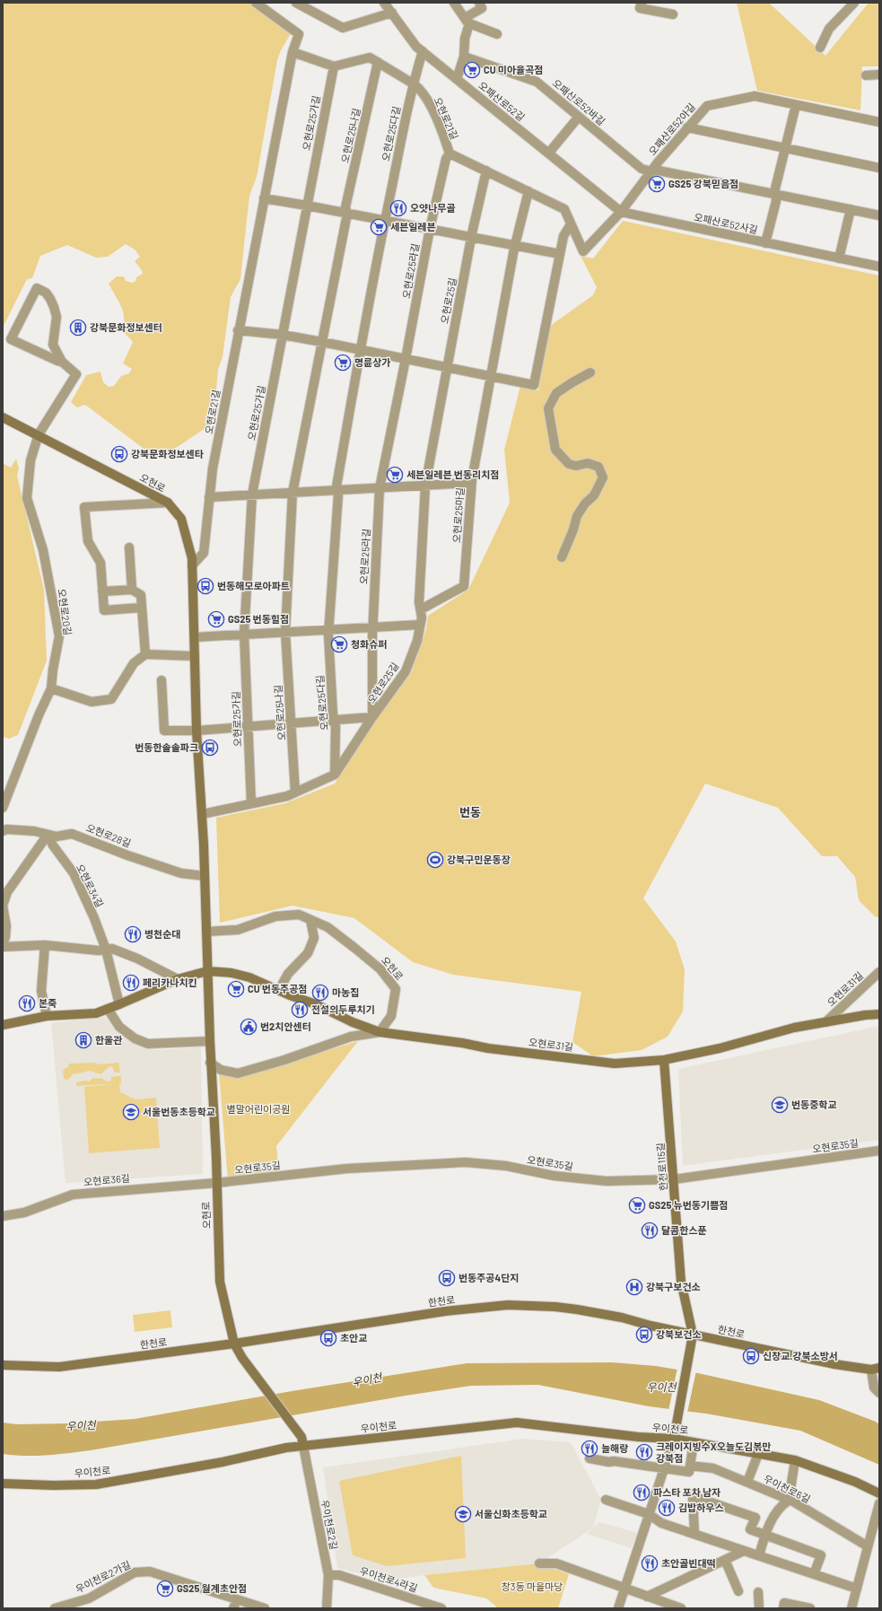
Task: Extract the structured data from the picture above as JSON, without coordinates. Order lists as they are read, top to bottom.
{
  "streets": {
    "street": [
      "오패산로52길",
      "오패산로52바길",
      "오현로21길",
      "오현로25가길",
      "오패산로52아길",
      "오현로25다길",
      "오현로25나길",
      "오패산로52사길",
      "오현로25라길",
      "오현로25길",
      "오현로",
      "오현로25마길",
      "오현로20길",
      "오현로28길",
      "오현로34길",
      "오현로31길",
      "오현로35길",
      "한천로115길",
      "오현로36길",
      "한천로",
      "우이천로",
      "우이천로6길",
      "우이천로2길",
      "우이천로2가길",
      "우이천로4라길"
    ]
  },
  "crossings": [
    ["오패산로52길", "오현로21길"],
    ["오패산로52길", "오현로25다길"],
    ["오패산로52길", "오패산로52사길"],
    ["오패산로52바길", "오패산로52아길"],
    ["오현로21길", "오현로25가길"],
    ["오현로21길", "오현로25다길"],
    ["오현로21길", "오현로25나길"],
    ["오현로21길", "오패산로52사길"],
    ["오현로21길", "오현로25라길"],
    ["오현로21길", "오현로25길"],
    ["오현로21길", "오현로"],
    ["오현로21길", "오현로25마길"],
    ["오현로25가길", "오현로25길"],
    ["오현로25다길", "오현로25길"],
    ["오현로25나길", "오현로25길"],
    ["오현로25라길", "오현로25길"],
    ["오현로25길", "오현로"],
    ["오현로25길", "오현로25마길"],
    ["오현로", "오현로20길"],
    ["오현로", "오현로28길"],
    ["오현로", "오현로31길"],
    ["오현로", "오현로35길"],
    ["오현로", "오현로36길"],
    ["오현로", "한천로"],
    ["오현로", "우이천로"],
    ["오현로", "우이천로2길"],
    ["오현로28길", "오현로34길"],
    ["오현로34길", "오현로31길"],
    ["오현로31길", "한천로115길"],
    ["오현로35길", "한천로115길"],
    ["오현로35길", "오현로36길"],
    ["한천로115길", "한천로"],
    ["우이천로", "우이천로2길"],
    ["우이천로2길", "우이천로4라길"]
  ],
  "districts": ["번동"],
  "water": ["우이천"],
  "parks": ["별말어린이공원", "창3동 마을마당"],
  "places": {
    "supermarket": [
      "CU 미아율곡점",
      "GS25 강북믿음점",
      "세븐일레븐",
      "명륜상가",
      "세븐일레븐 번동리치점",
      "GS25 번동힐점",
      "청화슈퍼",
      "CU 번동주공점",
      "GS25 뉴번동기쁨점",
      "GS25 월계초안점"
    ],
    "restaurant": [
      "오얏나무골",
      "병천순대",
      "페리카나치킨",
      "마농집",
      "본죽",
      "전설의두루치기",
      "달콤한스푼",
      "늘해랑",
      "크레이지빙수X오늘도김볶만 강북점",
      "파스타 포차 남자",
      "김밥하우스",
      "초안골빈대떡"
    ],
    "building": ["강북문화정보센터", "한울관"],
    "bus stop": [
      "강북문화정보센타",
      "번동해모로아파트",
      "번동한솔솔파크",
      "번동주공4단지",
      "강북보건소",
      "초안교",
      "신창교.강북소방서"
    ],
    "sports": ["강북구민운동장"],
    "public building": ["번2치안센터"],
    "school or university": ["번동중학교", "서울번동초등학교", "서울신화초등학교"],
    "hospital": ["강북구보건소"]
  }
}
